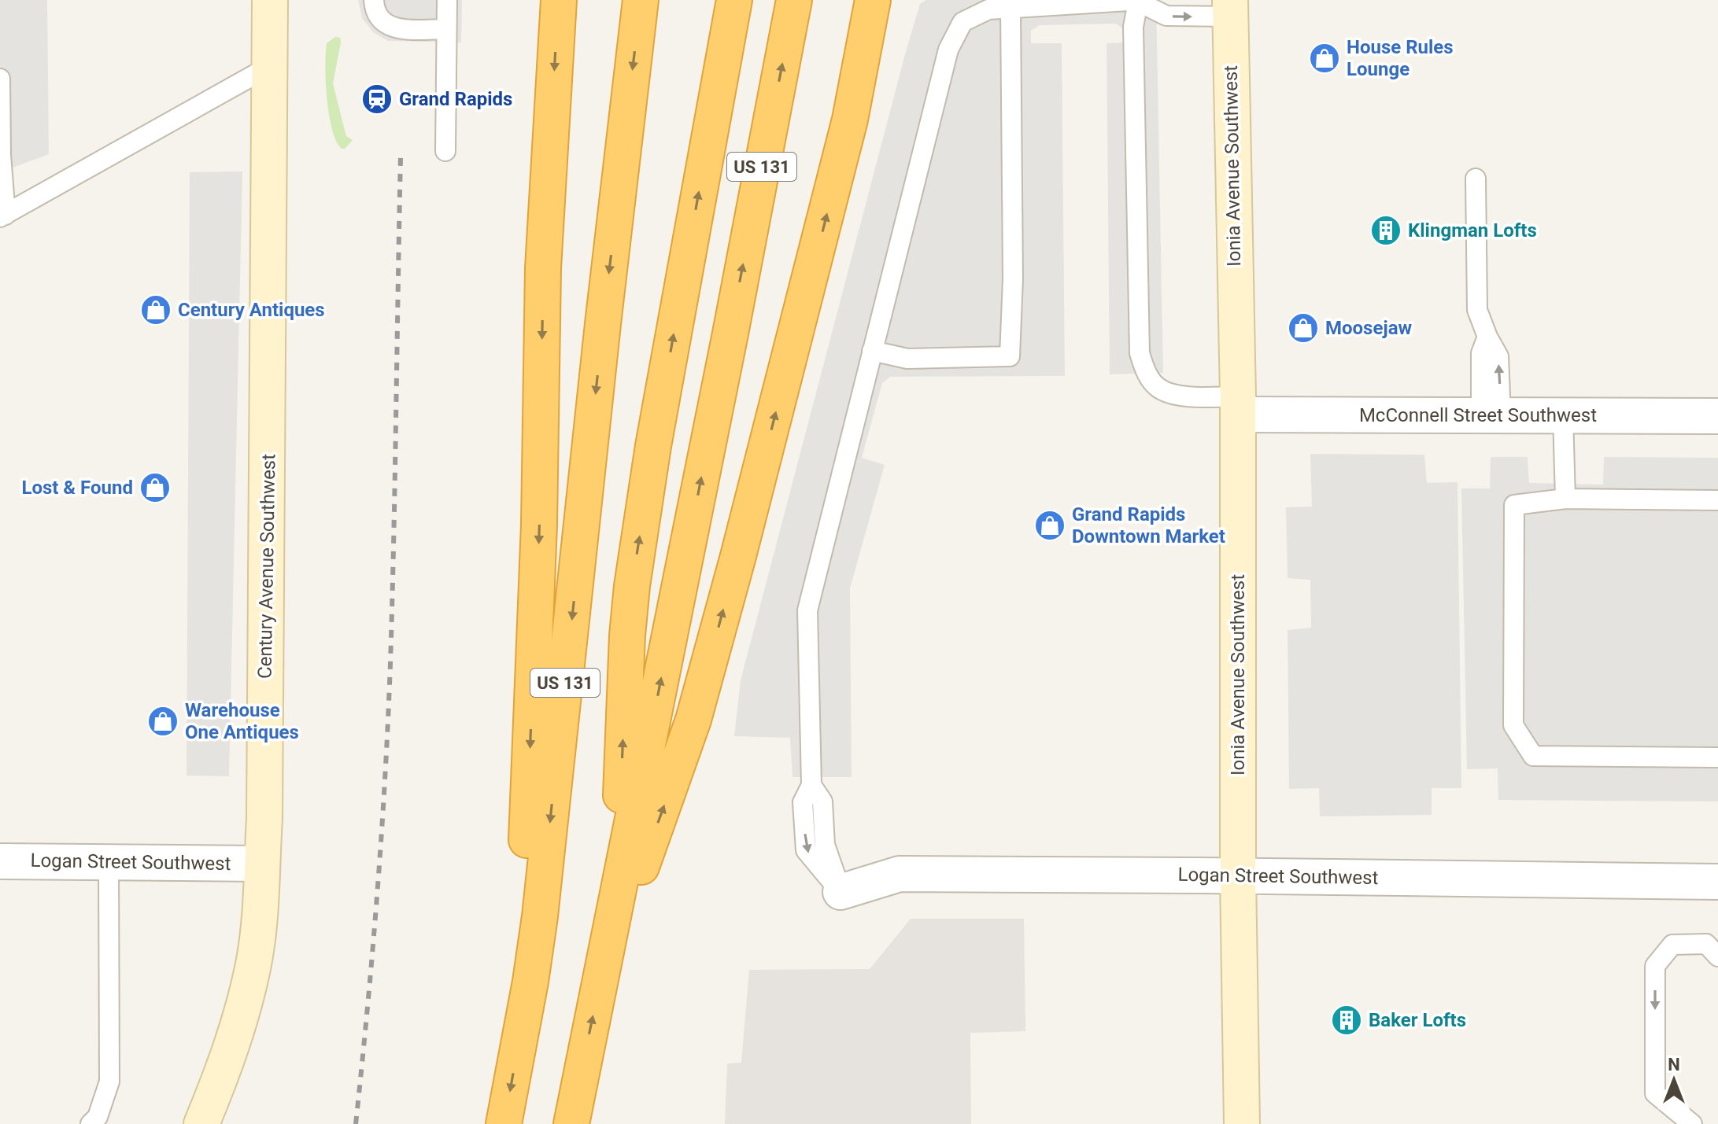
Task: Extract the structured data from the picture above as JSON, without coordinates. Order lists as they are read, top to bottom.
{
  "streets": {
    "highway": ["US 131"],
    "street": [
      "Ionia Avenue Southwest",
      "McConnell Street Southwest",
      "Century Avenue Southwest",
      "Logan Street Southwest"
    ]
  },
  "crossings": [
    ["Ionia Avenue Southwest", "McConnell Street Southwest"],
    ["Ionia Avenue Southwest", "Logan Street Southwest"],
    ["Century Avenue Southwest", "Logan Street Southwest"]
  ],
  "places": {
    "shop": [
      "House Rules Lounge",
      "Century Antiques",
      "Moosejaw",
      "Lost & Found",
      "Grand Rapids Downtown Market",
      "Warehouse One Antiques"
    ],
    "station": ["Grand Rapids"],
    "building": ["Klingman Lofts", "Baker Lofts"]
  },
  "north": "top"
}
